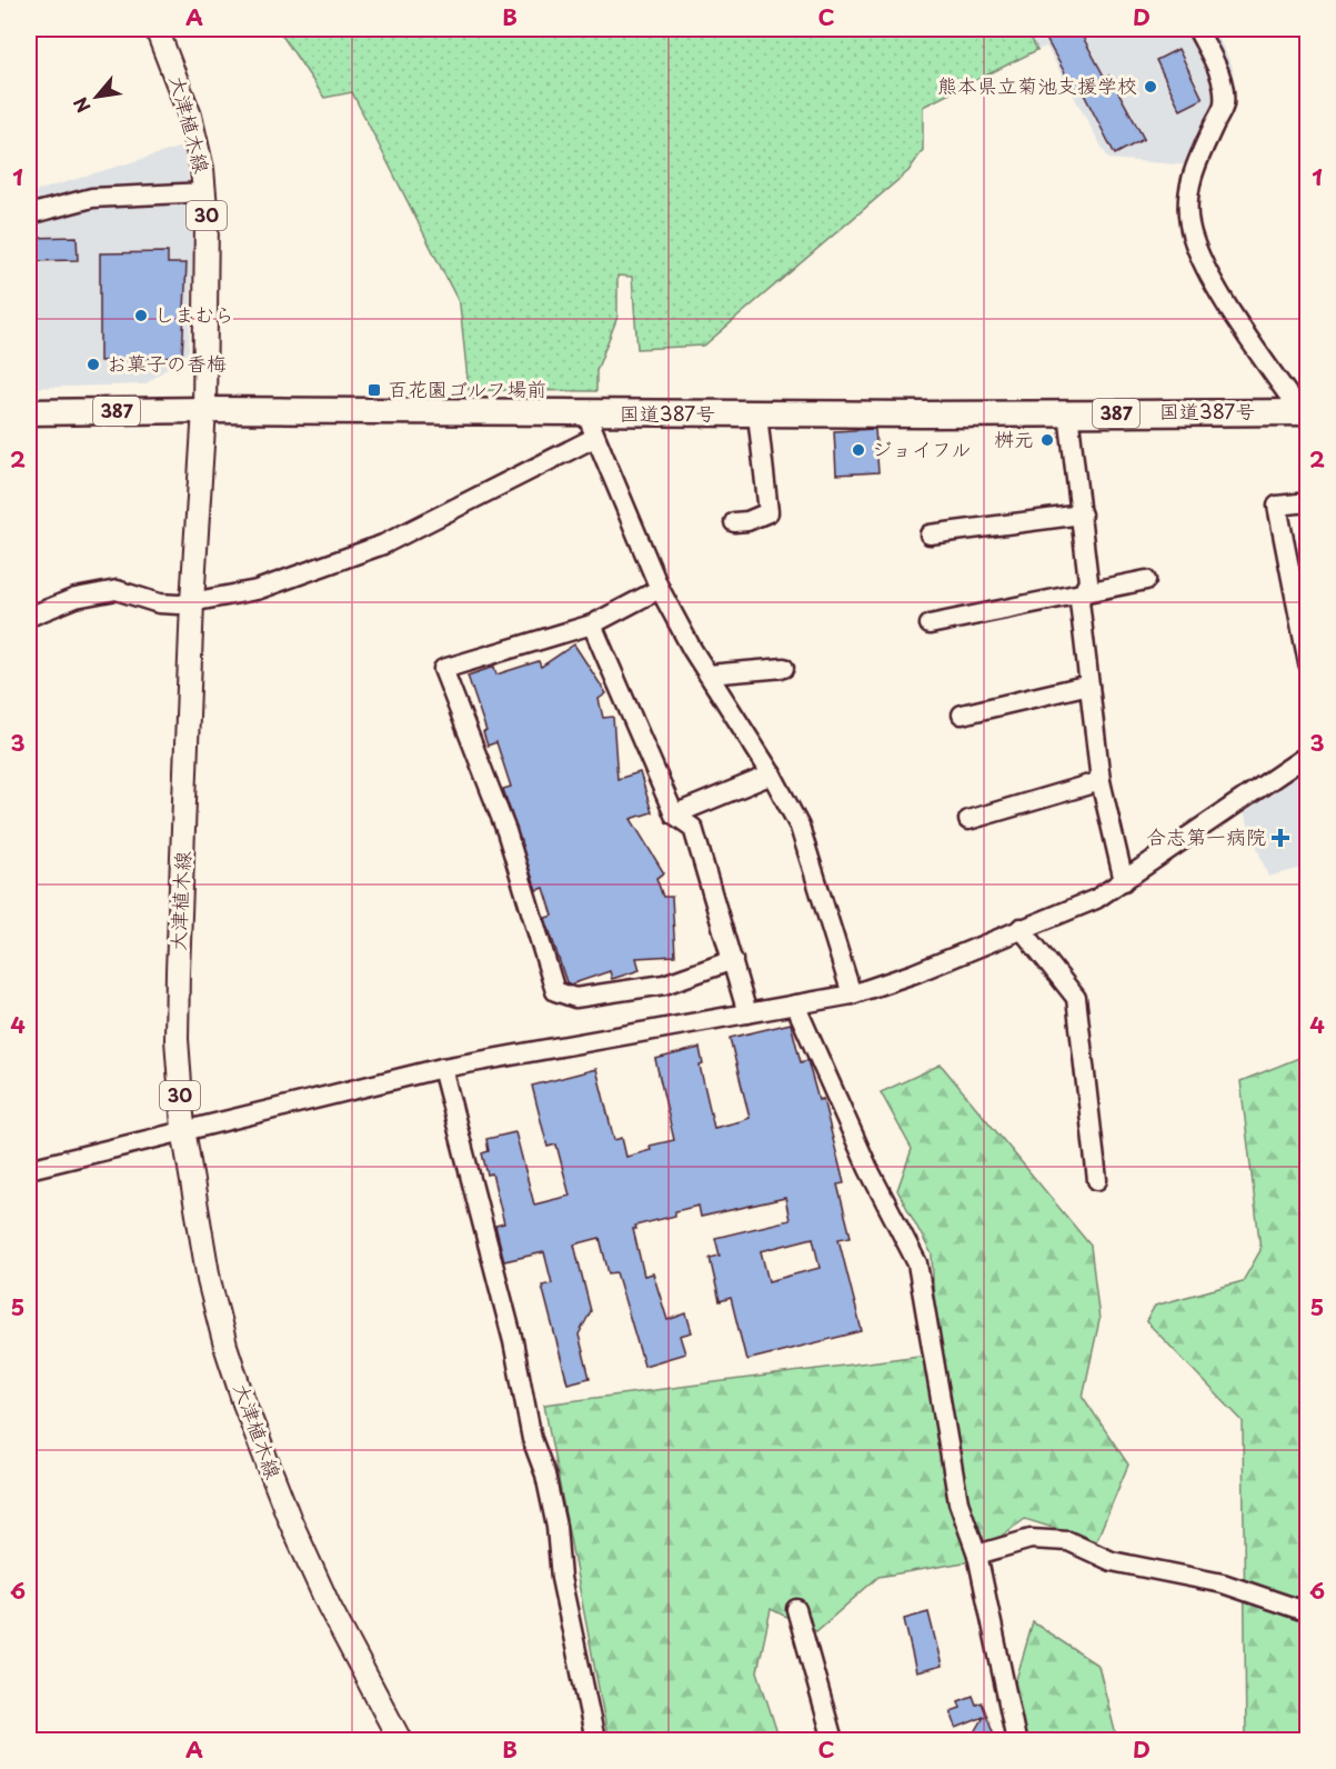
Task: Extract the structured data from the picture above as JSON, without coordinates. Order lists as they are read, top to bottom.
{
  "streets": {
    "highway": ["387", "国道387号"],
    "main road": ["大津植木線", "30"]
  },
  "crossings": [
    ["大津植木線", "国道387号"]
  ],
  "places": {
    "other": [
      "熊本県立菊池支援学校",
      "しまむら",
      "お菓子の香梅",
      "桝元",
      "ジョイフル"
    ],
    "transit": ["百花園ゴルフ場前"],
    "health": ["合志第一病院"]
  },
  "north": "bottom left",
  "grid": {
    "columns": [
      "A",
      "B",
      "C",
      "D"
    ],
    "rows": [
      "1",
      "2",
      "3",
      "4",
      "5",
      "6"
    ]
  }
}
